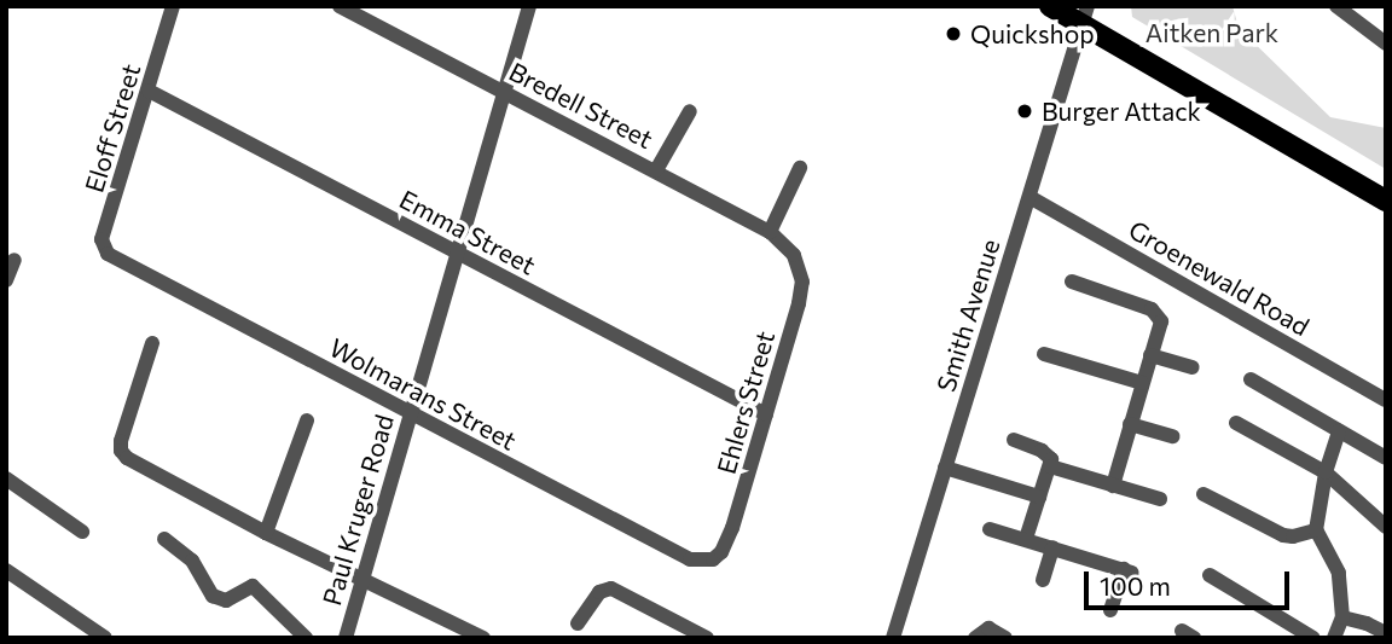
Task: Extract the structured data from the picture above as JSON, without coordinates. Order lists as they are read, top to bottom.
{
  "streets": {
    "street": [
      "Bredell Street",
      "Eloff Street",
      "Emma Street",
      "Groenewald Road",
      "Smith Avenue",
      "Wolmarans Street",
      "Ehlers Street",
      "Paul Kruger Road"
    ]
  },
  "crossings": [
    ["Bredell Street", "Ehlers Street"],
    ["Bredell Street", "Paul Kruger Road"],
    ["Eloff Street", "Emma Street"],
    ["Eloff Street", "Wolmarans Street"],
    ["Emma Street", "Ehlers Street"],
    ["Emma Street", "Paul Kruger Road"],
    ["Groenewald Road", "Smith Avenue"],
    ["Wolmarans Street", "Ehlers Street"],
    ["Wolmarans Street", "Paul Kruger Road"]
  ],
  "parks": ["Aitken Park"],
  "places": ["Quickshop", "Burger Attack"],
  "scale_bar": "100 m"
}
